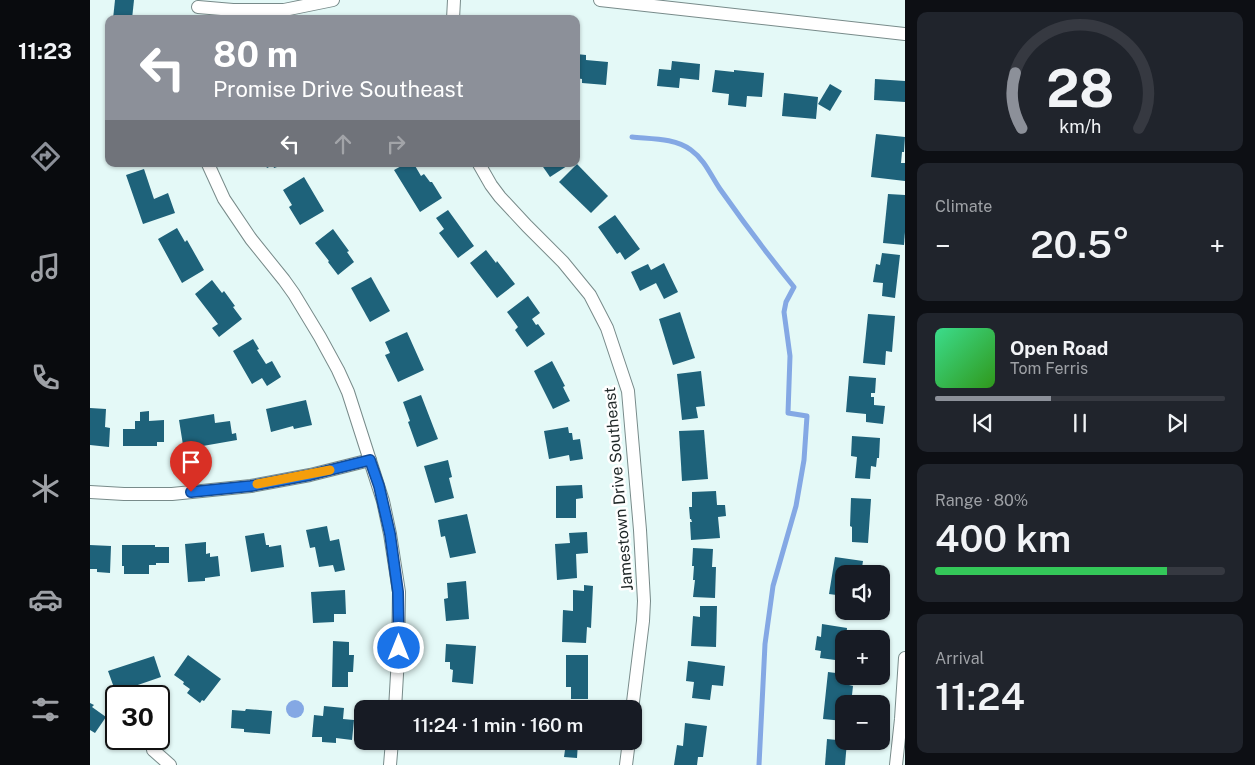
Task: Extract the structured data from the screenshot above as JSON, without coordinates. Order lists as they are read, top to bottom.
{
  "streets": {
    "street": ["Jamestown Drive Southeast"]
  },
  "page": {
    "tabs": "11:23",
    "turn": ["80 m", "Promise Drive Southeast"],
    "tile": [
      "Climate",
      ["Range · 80%", "400 km"],
      ["Arrival", "11:24"]
    ],
    "heat": ["−", "20.5°", "+"],
    "song": ["Open Road", "Tom Ferris"],
    "map_buttons": ["+", "−"],
    "limit": "30",
    "trip": "11:24 · 1 min · 160 m",
    "gauge": ["28", "km/h"]
  }
}
